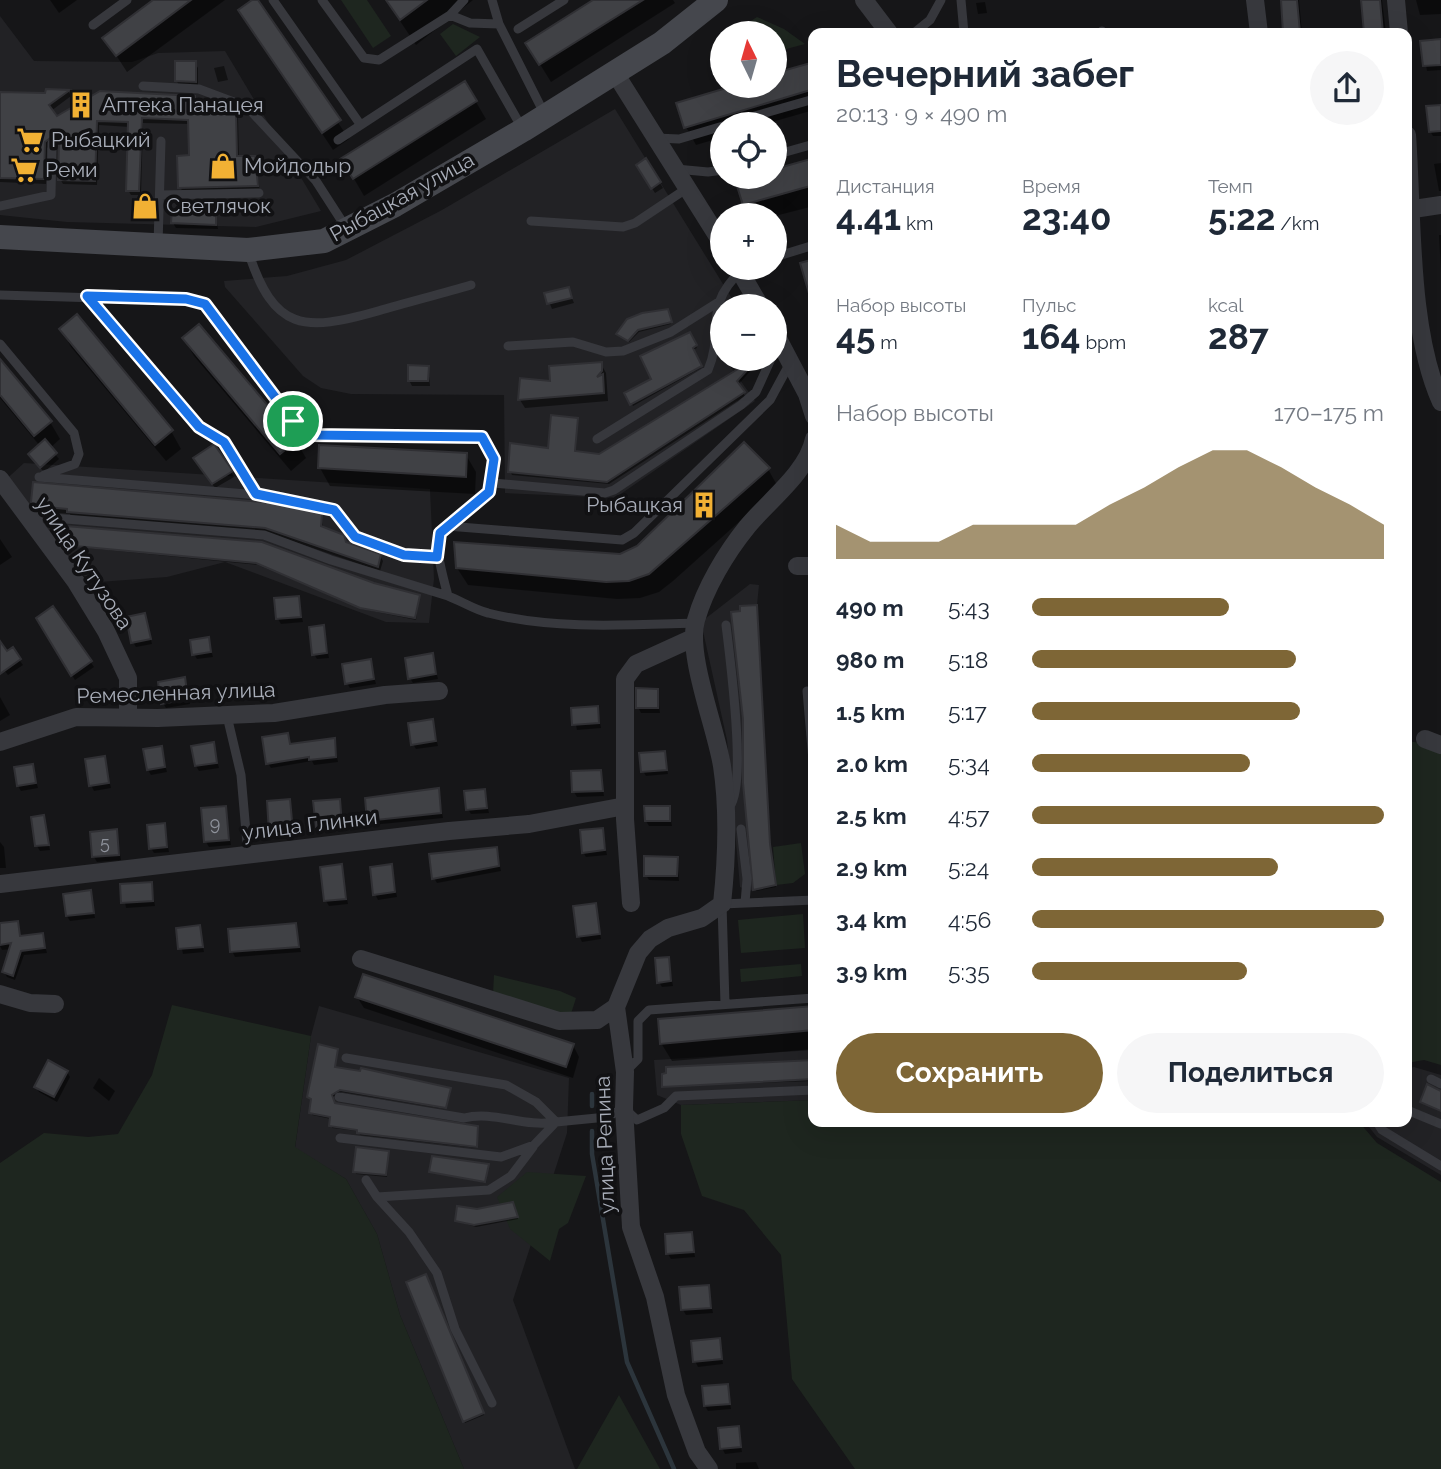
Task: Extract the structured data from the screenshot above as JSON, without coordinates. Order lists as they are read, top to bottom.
{
  "streets": {
    "main road": ["Рыбацкая улица"],
    "street": [
      "улица Кутузова",
      "Ремесленная улица",
      "улица Глинки",
      "улица Репина"
    ]
  },
  "crossings": [
    ["улица Кутузова", "Ремесленная улица"]
  ],
  "places": {
    "building": ["Аптека Панацея", "Рыбацкая"],
    "supermarket": ["Рыбацкий", "Реми"],
    "shop": ["Мойдодыр", "Светлячок"]
  },
  "house_numbers": ["9", "5"],
  "north": "top",
  "page": {
    "map_buttons": ["+", "−"],
    "heading": ["Вечерний забег", "20:13 · 9 × 490 m"],
    "stats": [
      ["Дистанция", "4.41 km"],
      ["Время", "23:40"],
      ["Темп", "5:22 /km"],
      ["Набор высоты", "45 m"],
      ["Пульс", "164 bpm"],
      ["kcal", "287"]
    ],
    "chart": ["Набор высоты", "170–175 m"],
    "list": [
      {
        "name": "490 m",
        "note": "5:43"
      },
      {
        "name": "980 m",
        "note": "5:18"
      },
      {
        "name": "1.5 km",
        "note": "5:17"
      },
      {
        "name": "2.0 km",
        "note": "5:34"
      },
      {
        "name": "2.5 km",
        "note": "4:57"
      },
      {
        "name": "2.9 km",
        "note": "5:24"
      },
      {
        "name": "3.4 km",
        "note": "4:56"
      },
      {
        "name": "3.9 km",
        "note": "5:35"
      }
    ],
    "buttons": ["Сохранить", "Поделиться"]
  }
}
